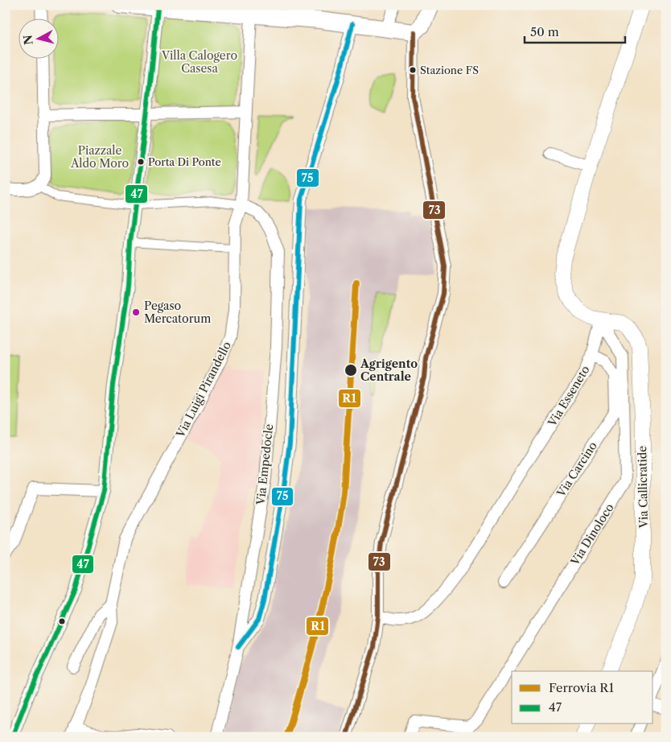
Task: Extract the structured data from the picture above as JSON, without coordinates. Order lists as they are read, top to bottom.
{
  "streets": {
    "street": [
      "Via Luigi Pirandello",
      "Via Esseneto",
      "Via Empedocle",
      "Via Carcino",
      "Via Callicratide",
      "Via Dinoloco"
    ]
  },
  "crossings": [
    ["Via Luigi Pirandello", "Via Empedocle"],
    ["Via Esseneto", "Via Carcino"],
    ["Via Esseneto", "Via Callicratide"],
    ["Via Esseneto", "Via Dinoloco"],
    ["Via Callicratide", "Via Dinoloco"]
  ],
  "parks": ["Villa Calogero Casesa", "Piazzale Aldo Moro"],
  "places": [
    "Stazione FS",
    "Porta Di Ponte",
    "Pegaso Mercatorum",
    "Agrigento Centrale"
  ],
  "lines": [
    "transit line 47",
    "transit line 75",
    "transit line 73",
    "rail line R1"
  ],
  "legend": ["Ferrovia R1", "47"],
  "scale_bar": "50 m",
  "north": "left"
}
